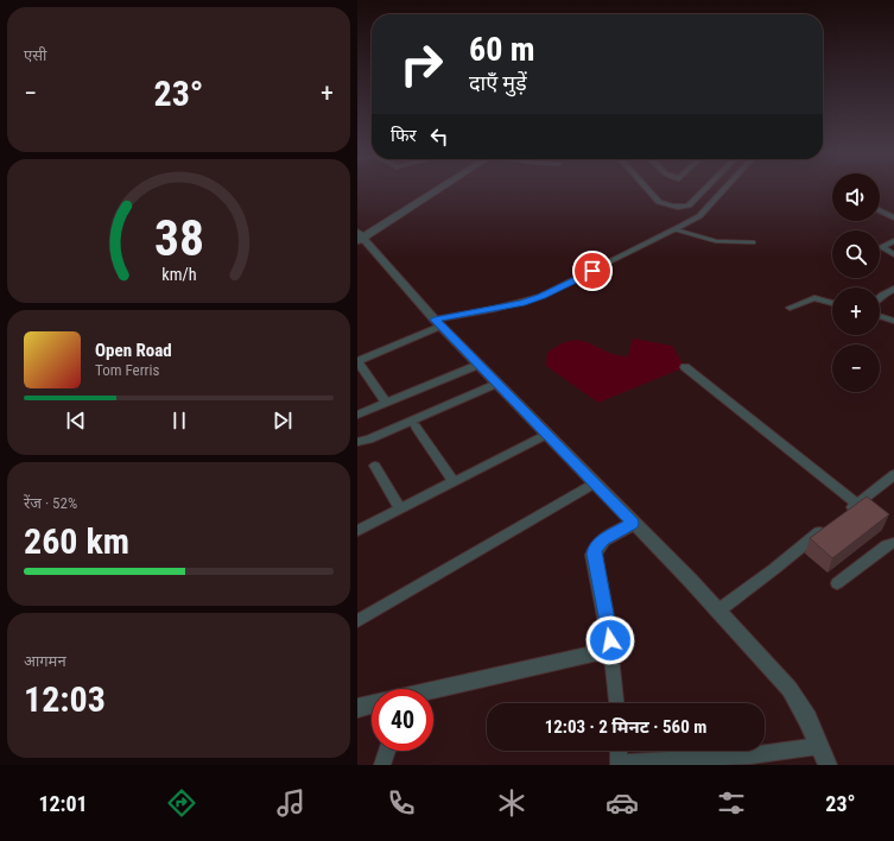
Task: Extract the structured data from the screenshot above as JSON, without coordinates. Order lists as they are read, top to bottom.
{
  "page": {
    "tile": [
      "एसी",
      ["रेंज · 52%", "260 km"],
      ["आगमन", "12:03"]
    ],
    "turn": ["60 m", "दाएँ मुड़ें"],
    "heat": ["−", "23°", "+"],
    "then": "फिर",
    "map_buttons": ["+", "−"],
    "song": ["Open Road", "Tom Ferris"],
    "limit": "40",
    "trip": "12:03 · 2 मिनट · 560 m",
    "tabs": ["12:01", "23°"],
    "gauge": ["38", "km/h"]
  }
}
